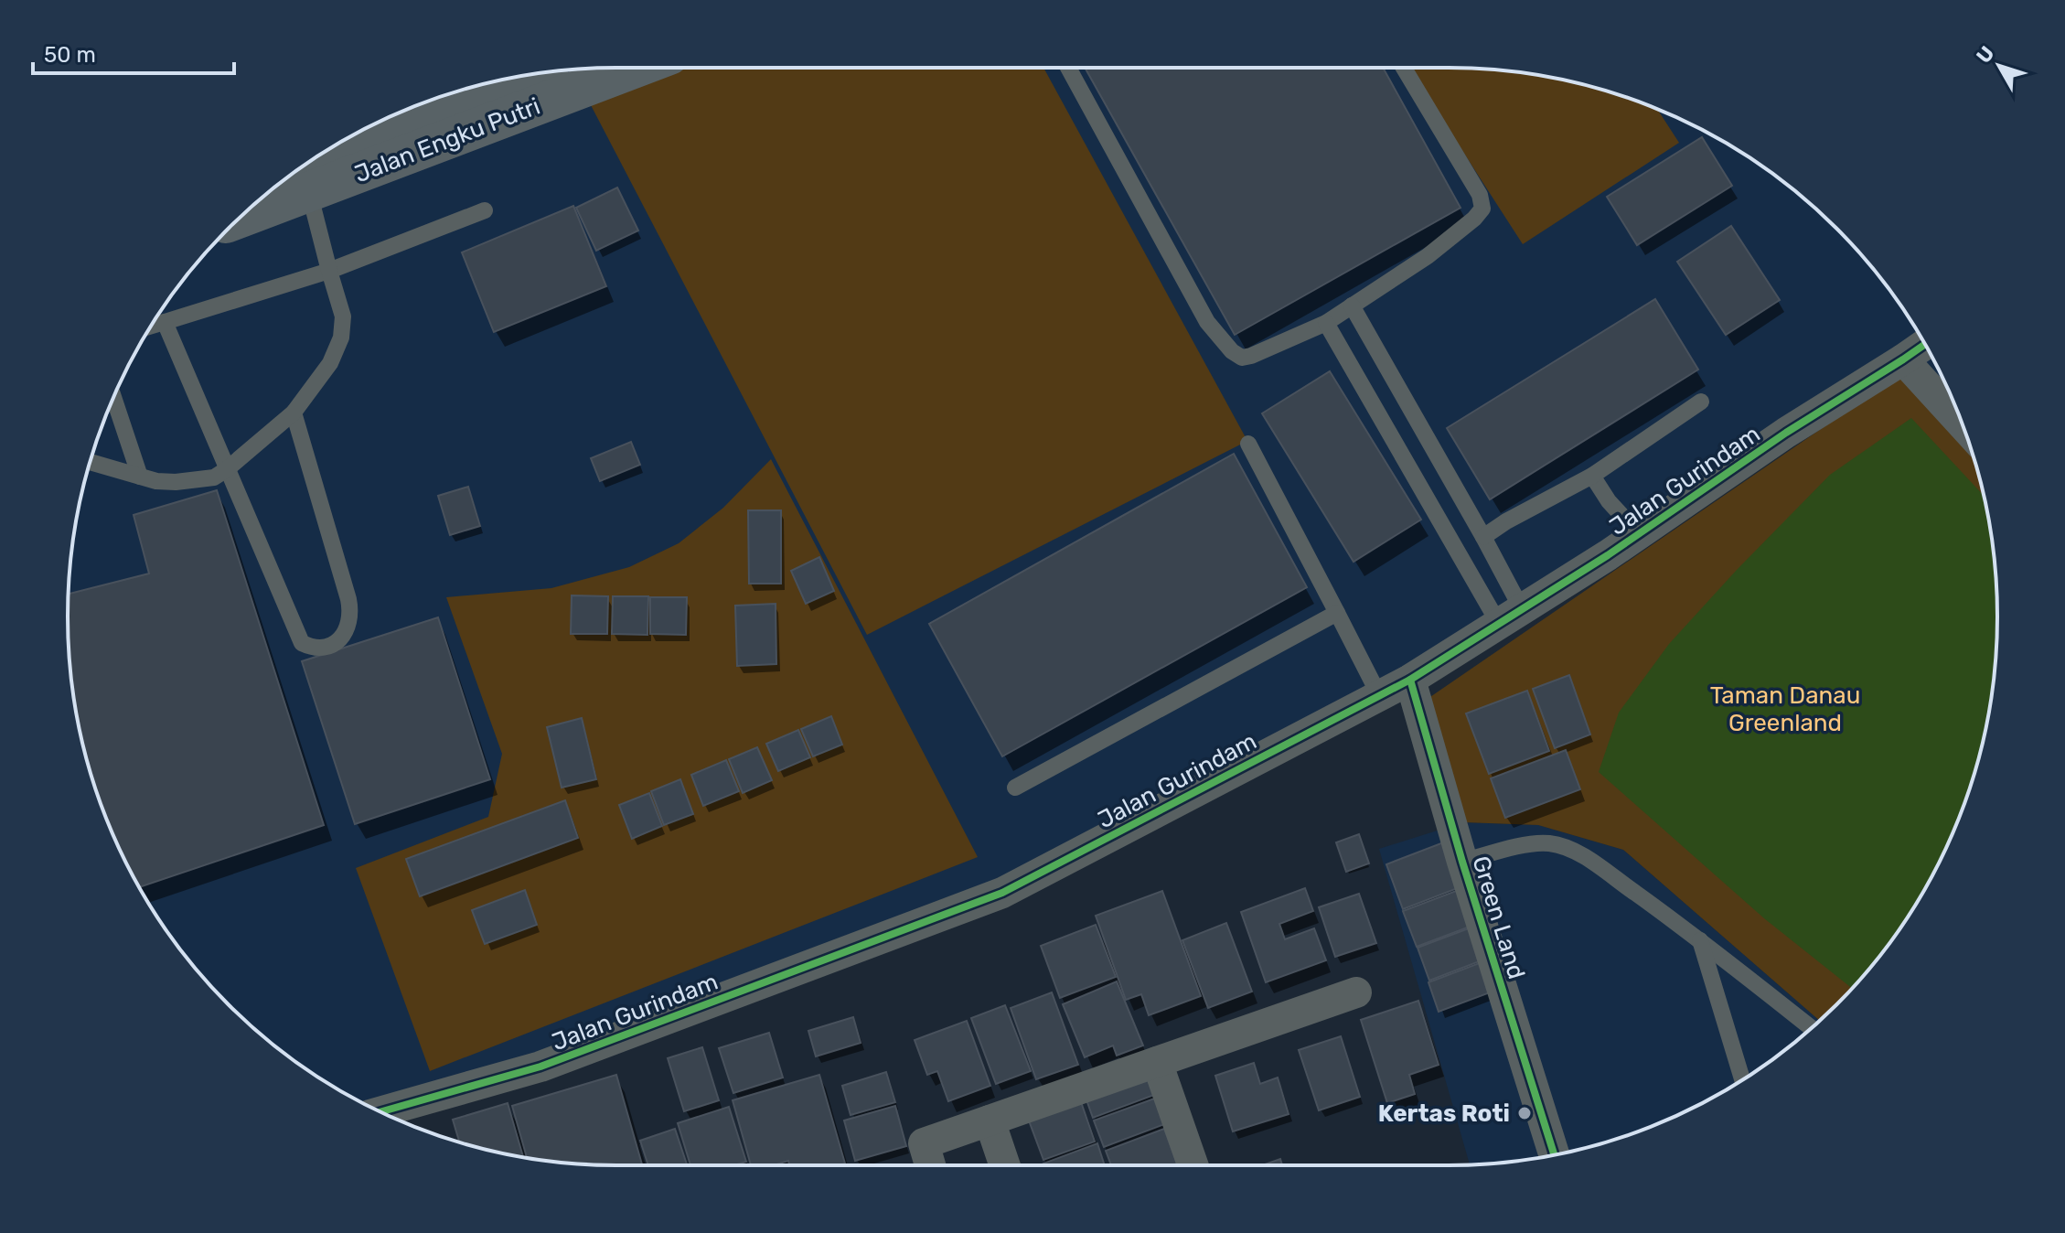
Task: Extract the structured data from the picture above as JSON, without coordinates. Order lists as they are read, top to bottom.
{
  "streets": {
    "main road": ["Jalan Engku Putri"],
    "street": ["Jalan Gurindam", "Green Land"]
  },
  "crossings": [
    ["Jalan Gurindam", "Green Land"]
  ],
  "parks": ["Taman Danau Greenland"],
  "places": ["Kertas Roti"],
  "scale_bar": "50 m",
  "north": "top left"
}
